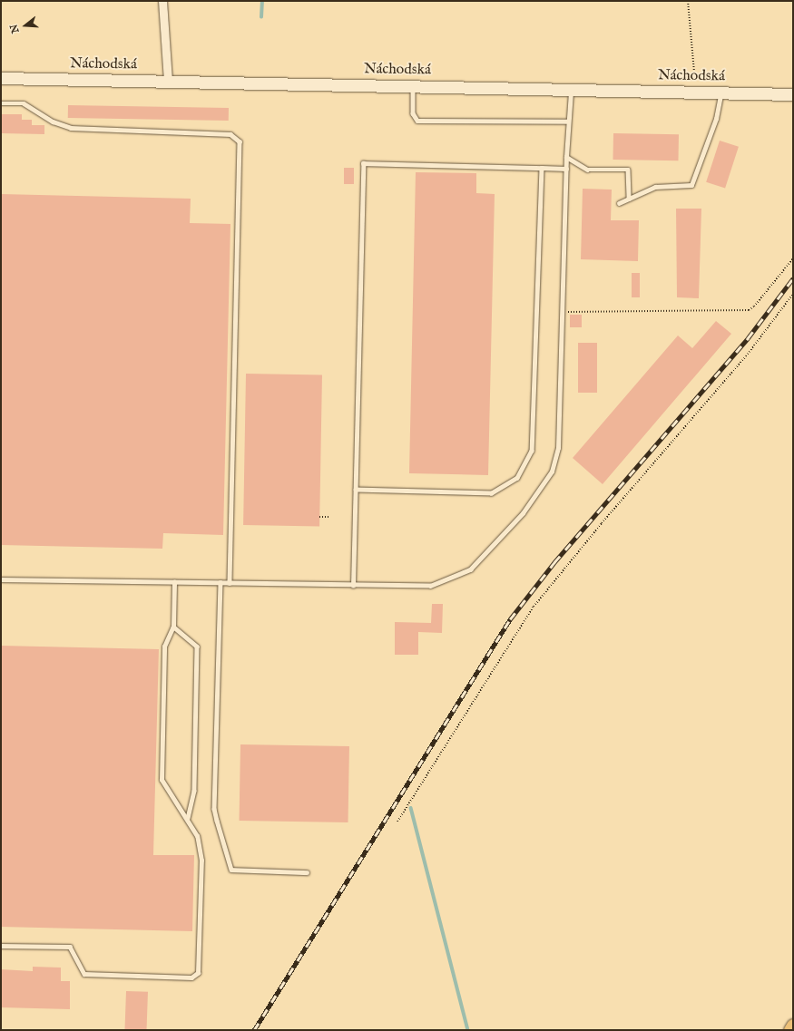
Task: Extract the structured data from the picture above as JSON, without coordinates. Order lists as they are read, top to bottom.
{
  "streets": {
    "main road": ["Náchodská"]
  },
  "north": "left"
}
